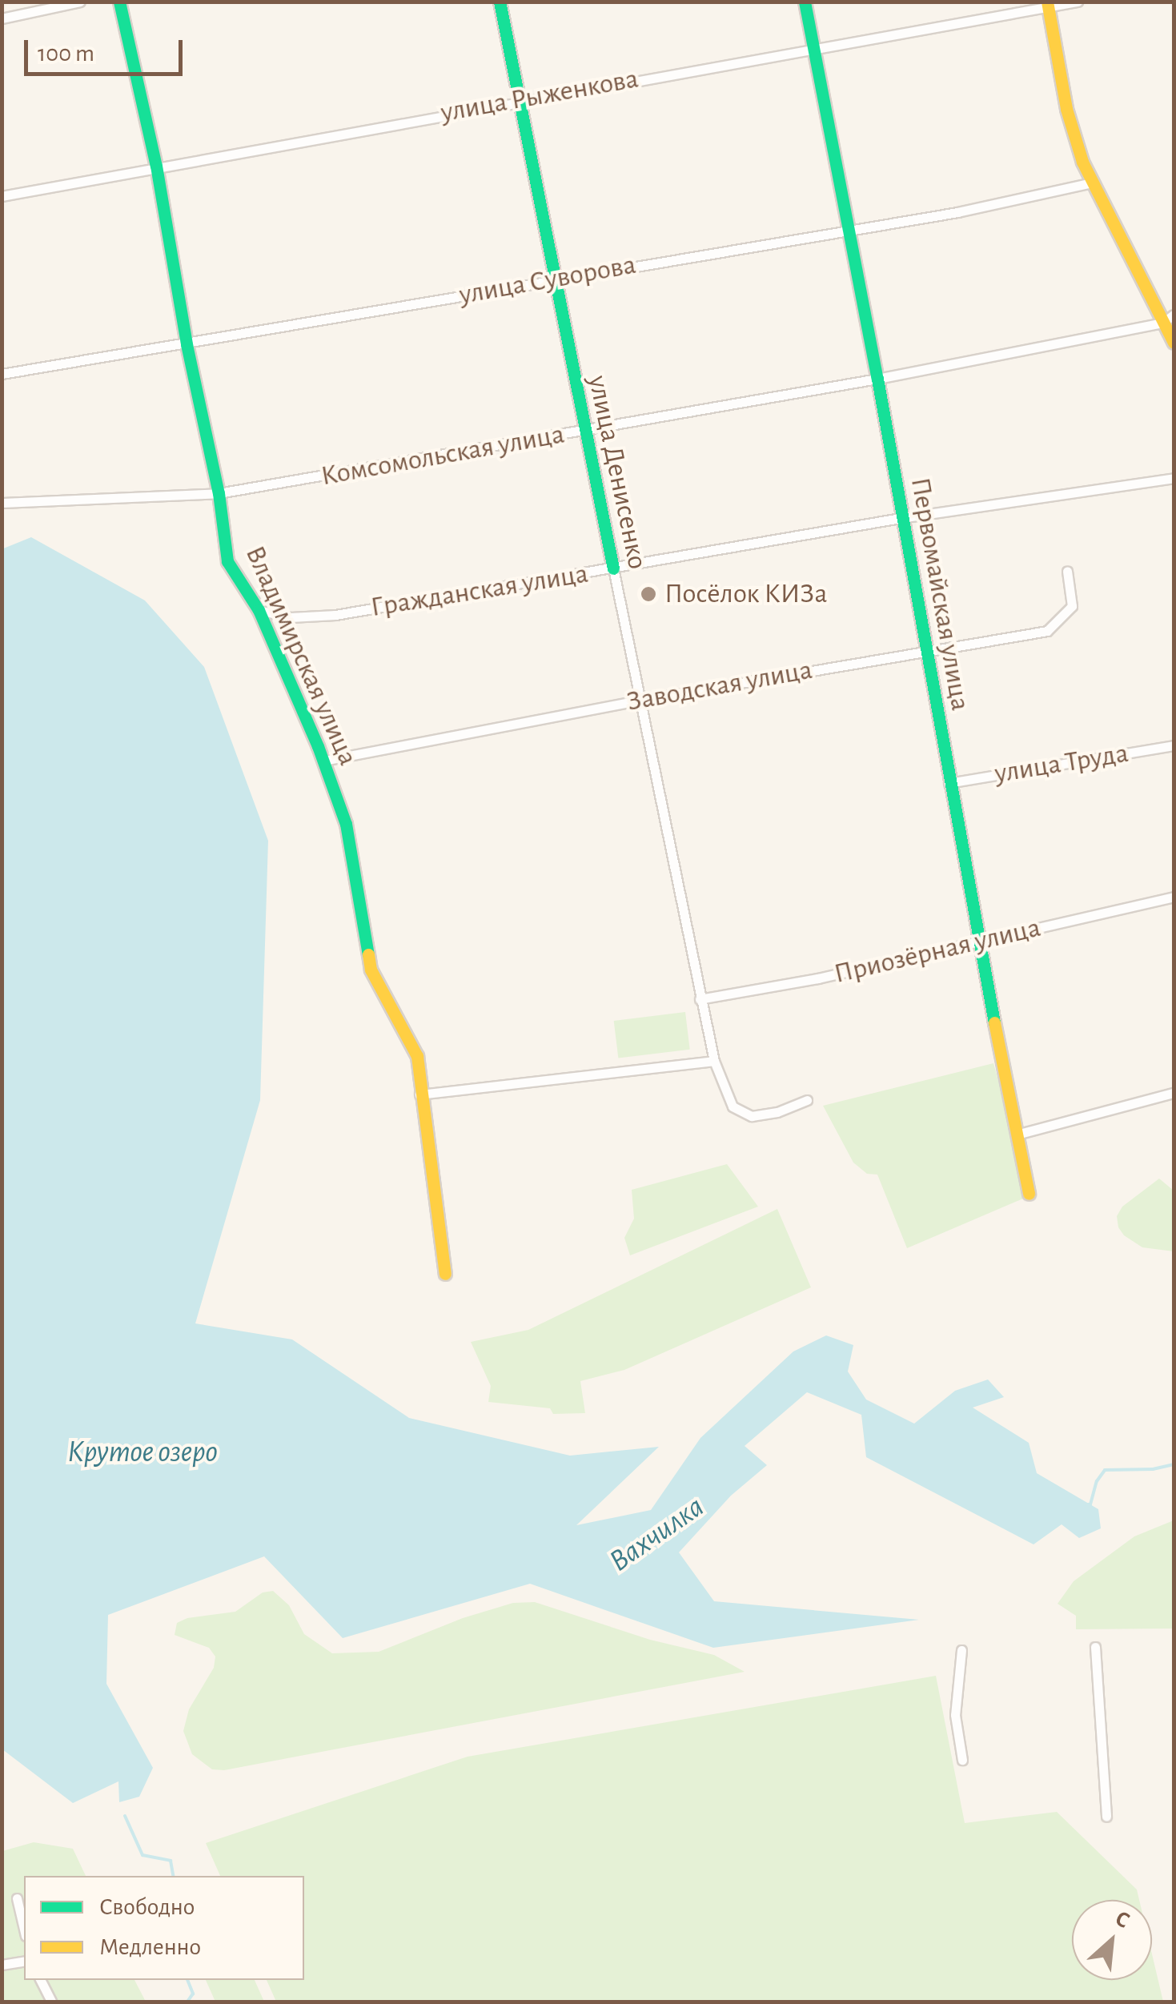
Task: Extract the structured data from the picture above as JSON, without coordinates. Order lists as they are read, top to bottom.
{
  "streets": {
    "street": [
      "улица Рыженкова",
      "улица Суворова",
      "Комсомольская улица",
      "улица Денисенко",
      "Гражданская улица",
      "Первомайская улица",
      "Владимирская улица",
      "Заводская улица",
      "улица Труда",
      "Приозёрная улица"
    ]
  },
  "crossings": [
    ["улица Рыженкова", "улица Денисенко"],
    ["улица Рыженкова", "Первомайская улица"],
    ["улица Рыженкова", "Владимирская улица"],
    ["улица Суворова", "улица Денисенко"],
    ["улица Суворова", "Первомайская улица"],
    ["улица Суворова", "Владимирская улица"],
    ["Комсомольская улица", "улица Денисенко"],
    ["Комсомольская улица", "Первомайская улица"],
    ["Комсомольская улица", "Владимирская улица"],
    ["улица Денисенко", "Гражданская улица"],
    ["улица Денисенко", "Заводская улица"],
    ["улица Денисенко", "Приозёрная улица"],
    ["Гражданская улица", "Первомайская улица"],
    ["Гражданская улица", "Владимирская улица"],
    ["Первомайская улица", "Заводская улица"],
    ["Первомайская улица", "улица Труда"],
    ["Первомайская улица", "Приозёрная улица"],
    ["Владимирская улица", "Заводская улица"]
  ],
  "water": ["Крутое озеро", "Вахчилка"],
  "places": ["Посёлок КИЗа"],
  "legend": ["Свободно", "Медленно"],
  "scale_bar": "100 m",
  "north": "top right"
}
